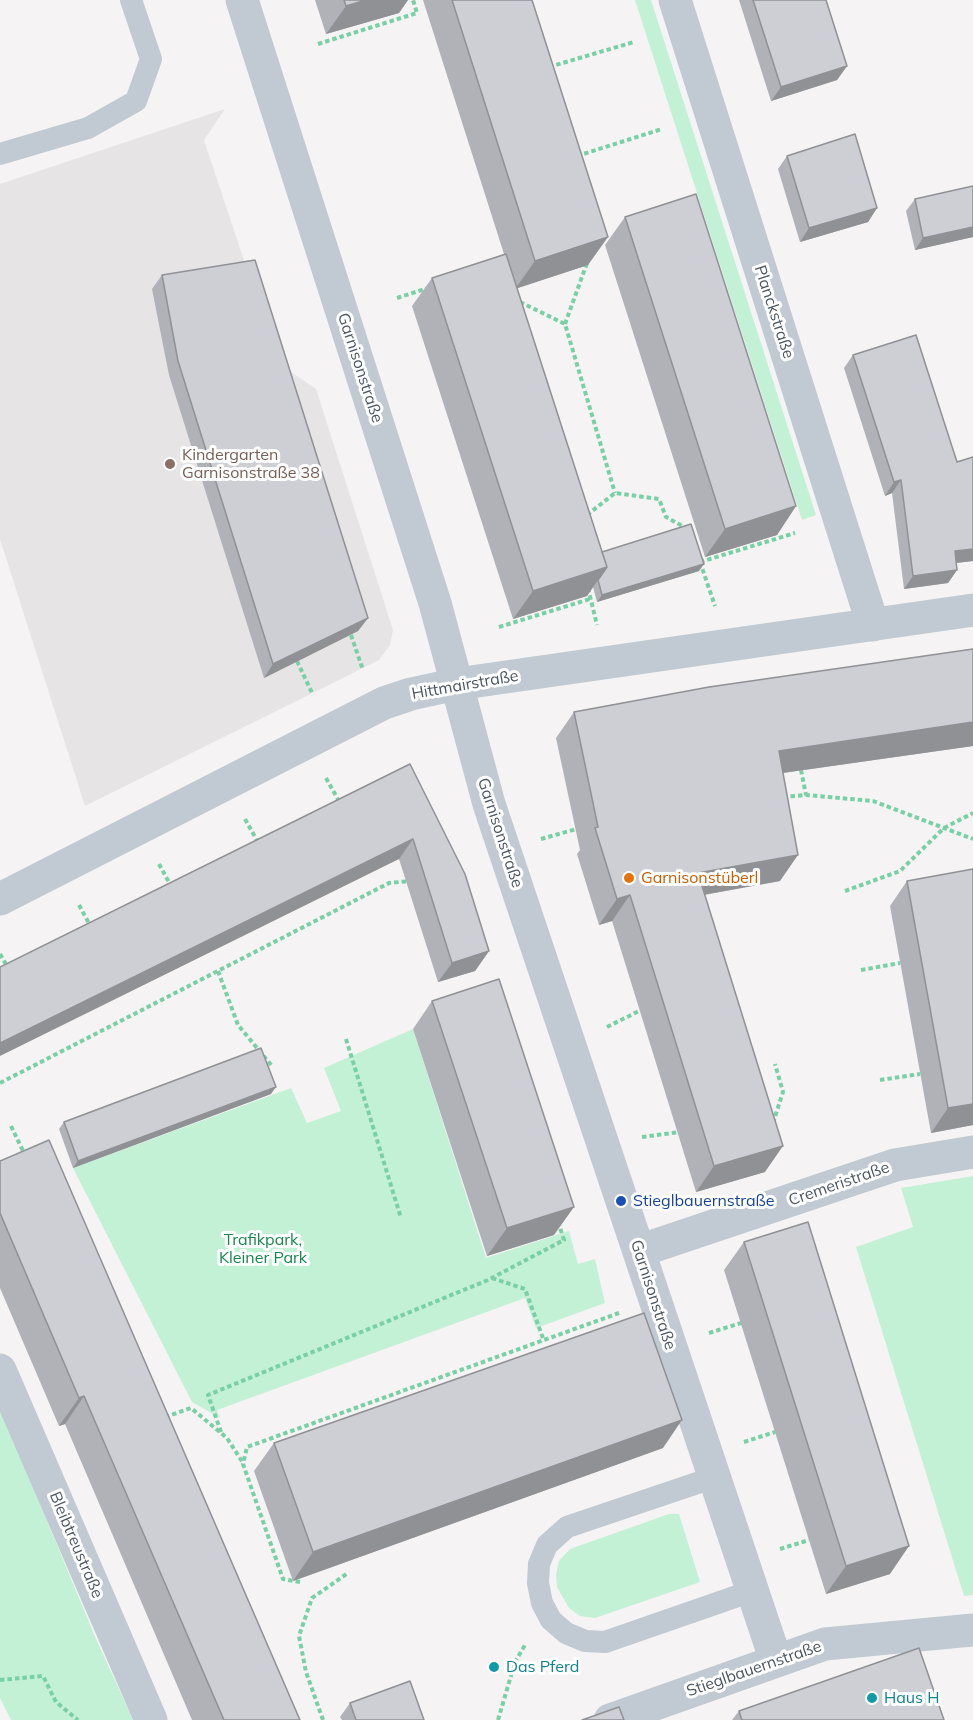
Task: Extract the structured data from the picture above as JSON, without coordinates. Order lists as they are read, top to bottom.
{
  "streets": {
    "street": [
      "Planckstraße",
      "Garnisonstraße",
      "Hittmairstraße",
      "Cremeristraße",
      "Bleibtreustraße",
      "Stieglbauernstraße"
    ]
  },
  "crossings": [
    ["Planckstraße", "Hittmairstraße"],
    ["Garnisonstraße", "Hittmairstraße"],
    ["Garnisonstraße", "Cremeristraße"],
    ["Garnisonstraße", "Stieglbauernstraße"]
  ],
  "parks": ["Trafikpark, Kleiner Park"],
  "places": [
    "Kindergarten Garnisonstraße 38",
    "Garnisonstüberl",
    "Stieglbauernstraße",
    "Das Pferd",
    "Haus H"
  ]
}
